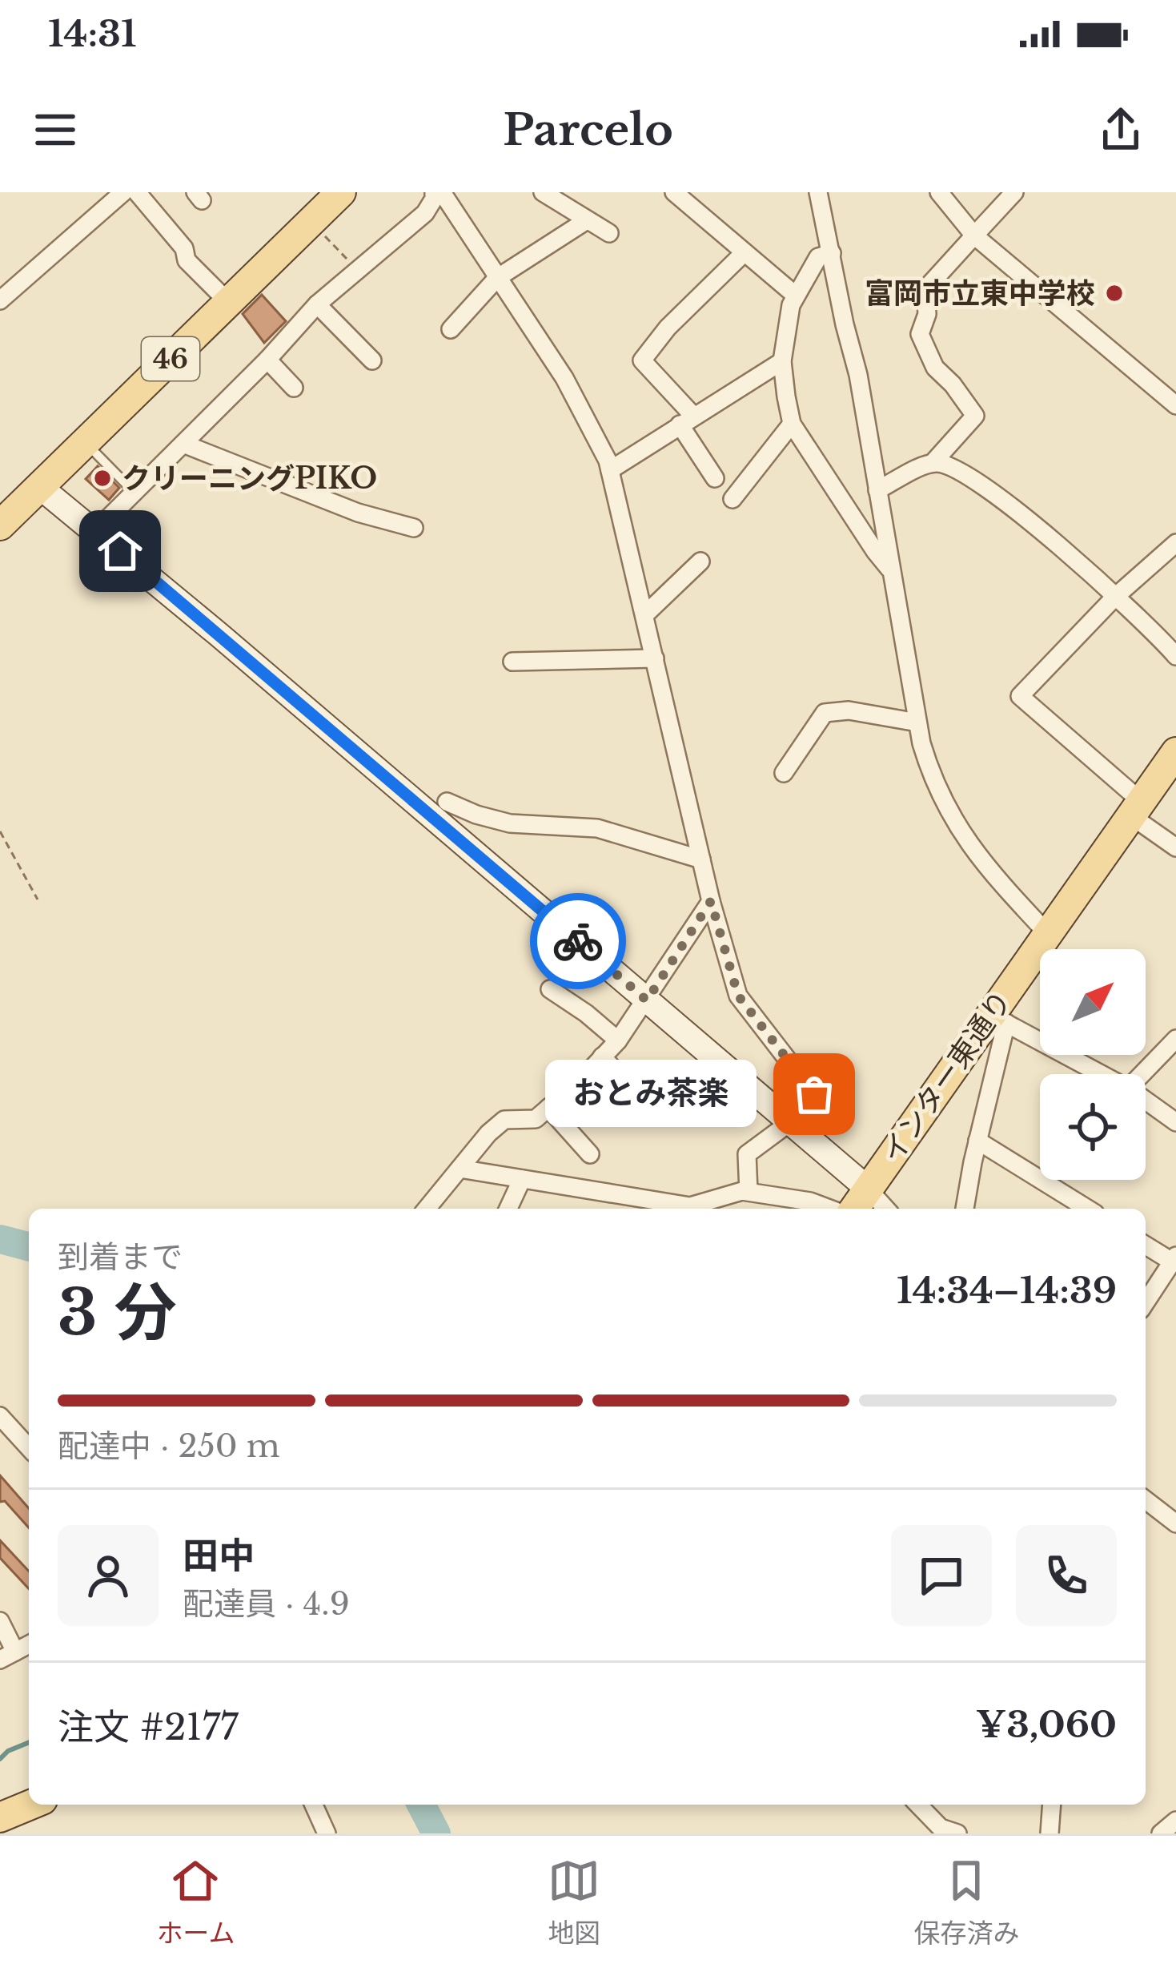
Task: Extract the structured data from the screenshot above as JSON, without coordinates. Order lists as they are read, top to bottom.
{
  "streets": {
    "main road": ["46", "インター東通り"]
  },
  "places": ["富岡市立東中学校", "クリーニングPIKO", "おとみ茶楽"],
  "north": "top right",
  "page": {
    "status": "14:31",
    "header": "Parcelo",
    "bubble": "おとみ茶楽",
    "heading": ["3 分", "到着まで", "14:34–14:39"],
    "panel": [
      "田中",
      "配達員 · 4.9",
      "注文 #2177",
      "¥3,060"
    ],
    "bar": "配達中 · 250 m",
    "tabs": ["ホーム", "地図", "保存済み"]
  }
}
